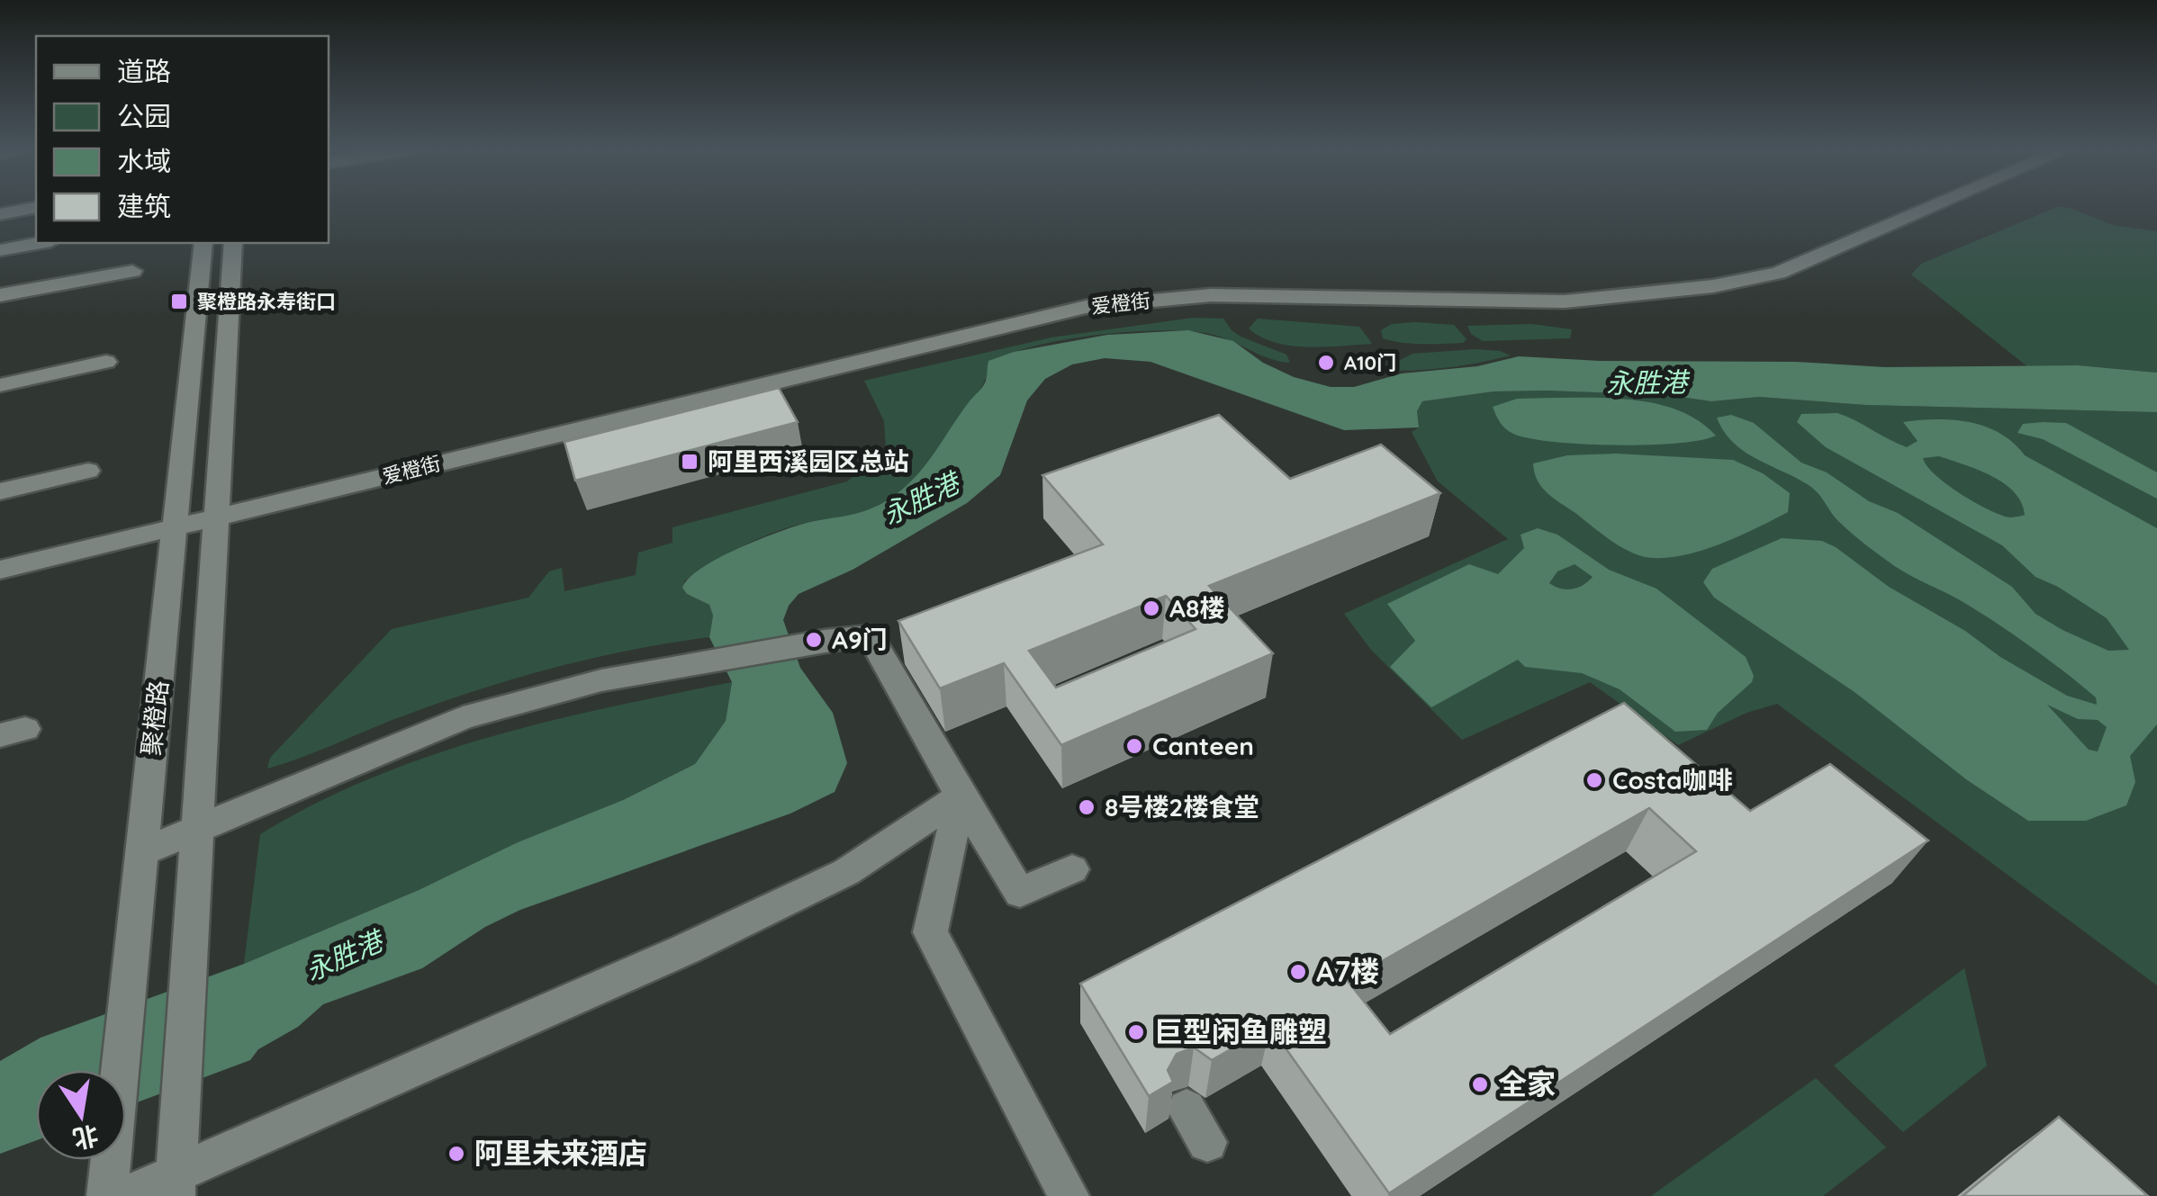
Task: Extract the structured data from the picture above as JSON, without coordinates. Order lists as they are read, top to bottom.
{
  "streets": {
    "street": ["爱橙街", "聚橙路"]
  },
  "crossings": [
    ["爱橙街", "聚橙路"]
  ],
  "water": ["永胜港"],
  "places": {
    "transit": ["聚橙路永寿街口", "阿里西溪园区总站"],
    "other": [
      "A10门",
      "A8楼",
      "A9门",
      "Canteen",
      "Costa咖啡",
      "8号楼2楼食堂",
      "A7楼",
      "巨型闲鱼雕塑",
      "全家",
      "阿里未来酒店"
    ]
  },
  "legend": [
    "道路",
    "公园",
    "水域",
    "建筑"
  ],
  "north": "bottom"
}
